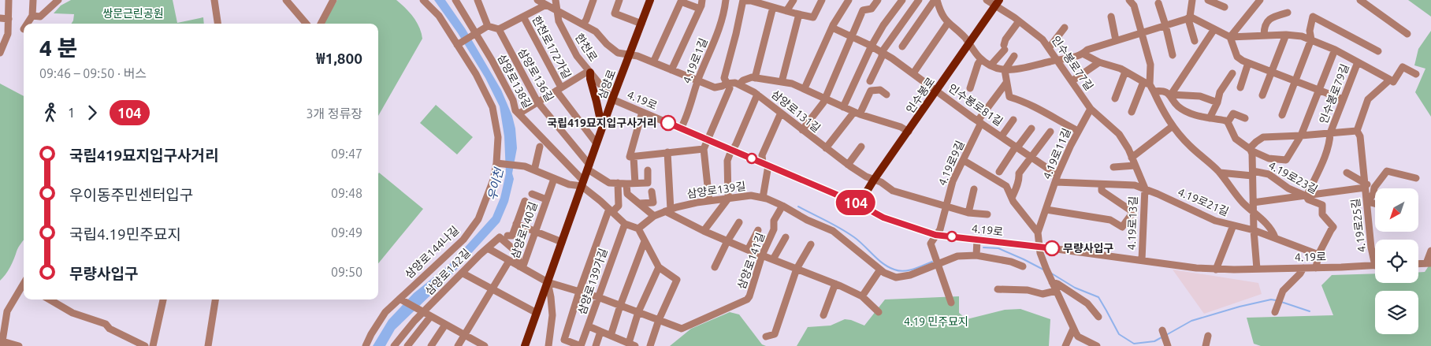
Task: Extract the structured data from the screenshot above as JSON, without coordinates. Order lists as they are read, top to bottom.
{
  "streets": {
    "main road": ["삼양로", "인수봉로"],
    "street": [
      "한천로172가길",
      "한천로",
      "4.19로1길",
      "인수봉로77길",
      "삼양로136길",
      "삼양로138길",
      "인수봉로79길",
      "4.19로",
      "인수봉로81길",
      "삼양로131길",
      "4.19로11길",
      "4.19로9길",
      "4.19로23길",
      "삼양로139길",
      "4.19로21길",
      "4.19로13길",
      "4.19로25길",
      "삼양로140길",
      "삼양로144나길",
      "삼양로141길",
      "삼양로142길",
      "삼양로139가길"
    ]
  },
  "crossings": [
    ["한천로", "삼양로"],
    ["한천로", "4.19로"],
    ["4.19로1길", "4.19로"],
    ["4.19로1길", "삼양로131길"],
    ["인수봉로77길", "인수봉로"],
    ["인수봉로77길", "4.19로11길"],
    ["인수봉로77길", "4.19로13길"],
    ["삼양로136길", "삼양로"],
    ["삼양로138길", "삼양로"],
    ["삼양로", "4.19로"],
    ["삼양로", "삼양로131길"],
    ["삼양로", "삼양로141길"],
    ["인수봉로79길", "4.19로23길"],
    ["인수봉로", "4.19로"],
    ["인수봉로", "인수봉로81길"],
    ["인수봉로", "삼양로131길"],
    ["4.19로", "4.19로11길"],
    ["4.19로", "4.19로9길"],
    ["4.19로", "4.19로23길"],
    ["4.19로", "4.19로13길"],
    ["인수봉로81길", "4.19로11길"],
    ["인수봉로81길", "4.19로9길"],
    ["인수봉로81길", "4.19로21길"],
    ["삼양로131길", "4.19로9길"],
    ["4.19로11길", "4.19로21길"],
    ["4.19로11길", "4.19로13길"],
    ["4.19로9길", "삼양로139길"],
    ["4.19로23길", "4.19로21길"],
    ["삼양로139길", "삼양로141길"],
    ["4.19로21길", "4.19로13길"],
    ["삼양로141길", "삼양로139가길"]
  ],
  "water": ["우이천"],
  "parks": ["쌍문근린공원", "4.19 민주묘지"],
  "places": ["국립419묘지입구사거리", "무량사입구"],
  "lines": ["bus line 104"],
  "north": "bottom left",
  "page": {
    "on_map": "104",
    "heading": ["4 분", "09:46 – 09:50 · 버스", "₩1,800"],
    "legs": ["1", "104", "3개 정류장"],
    "list": [
      {
        "name": "국립419묘지입구사거리",
        "value": "09:47"
      },
      {
        "name": "우이동주민센터입구",
        "value": "09:48"
      },
      {
        "name": "국립4.19민주묘지",
        "value": "09:49"
      },
      {
        "name": "무량사입구",
        "value": "09:50"
      }
    ]
  }
}
